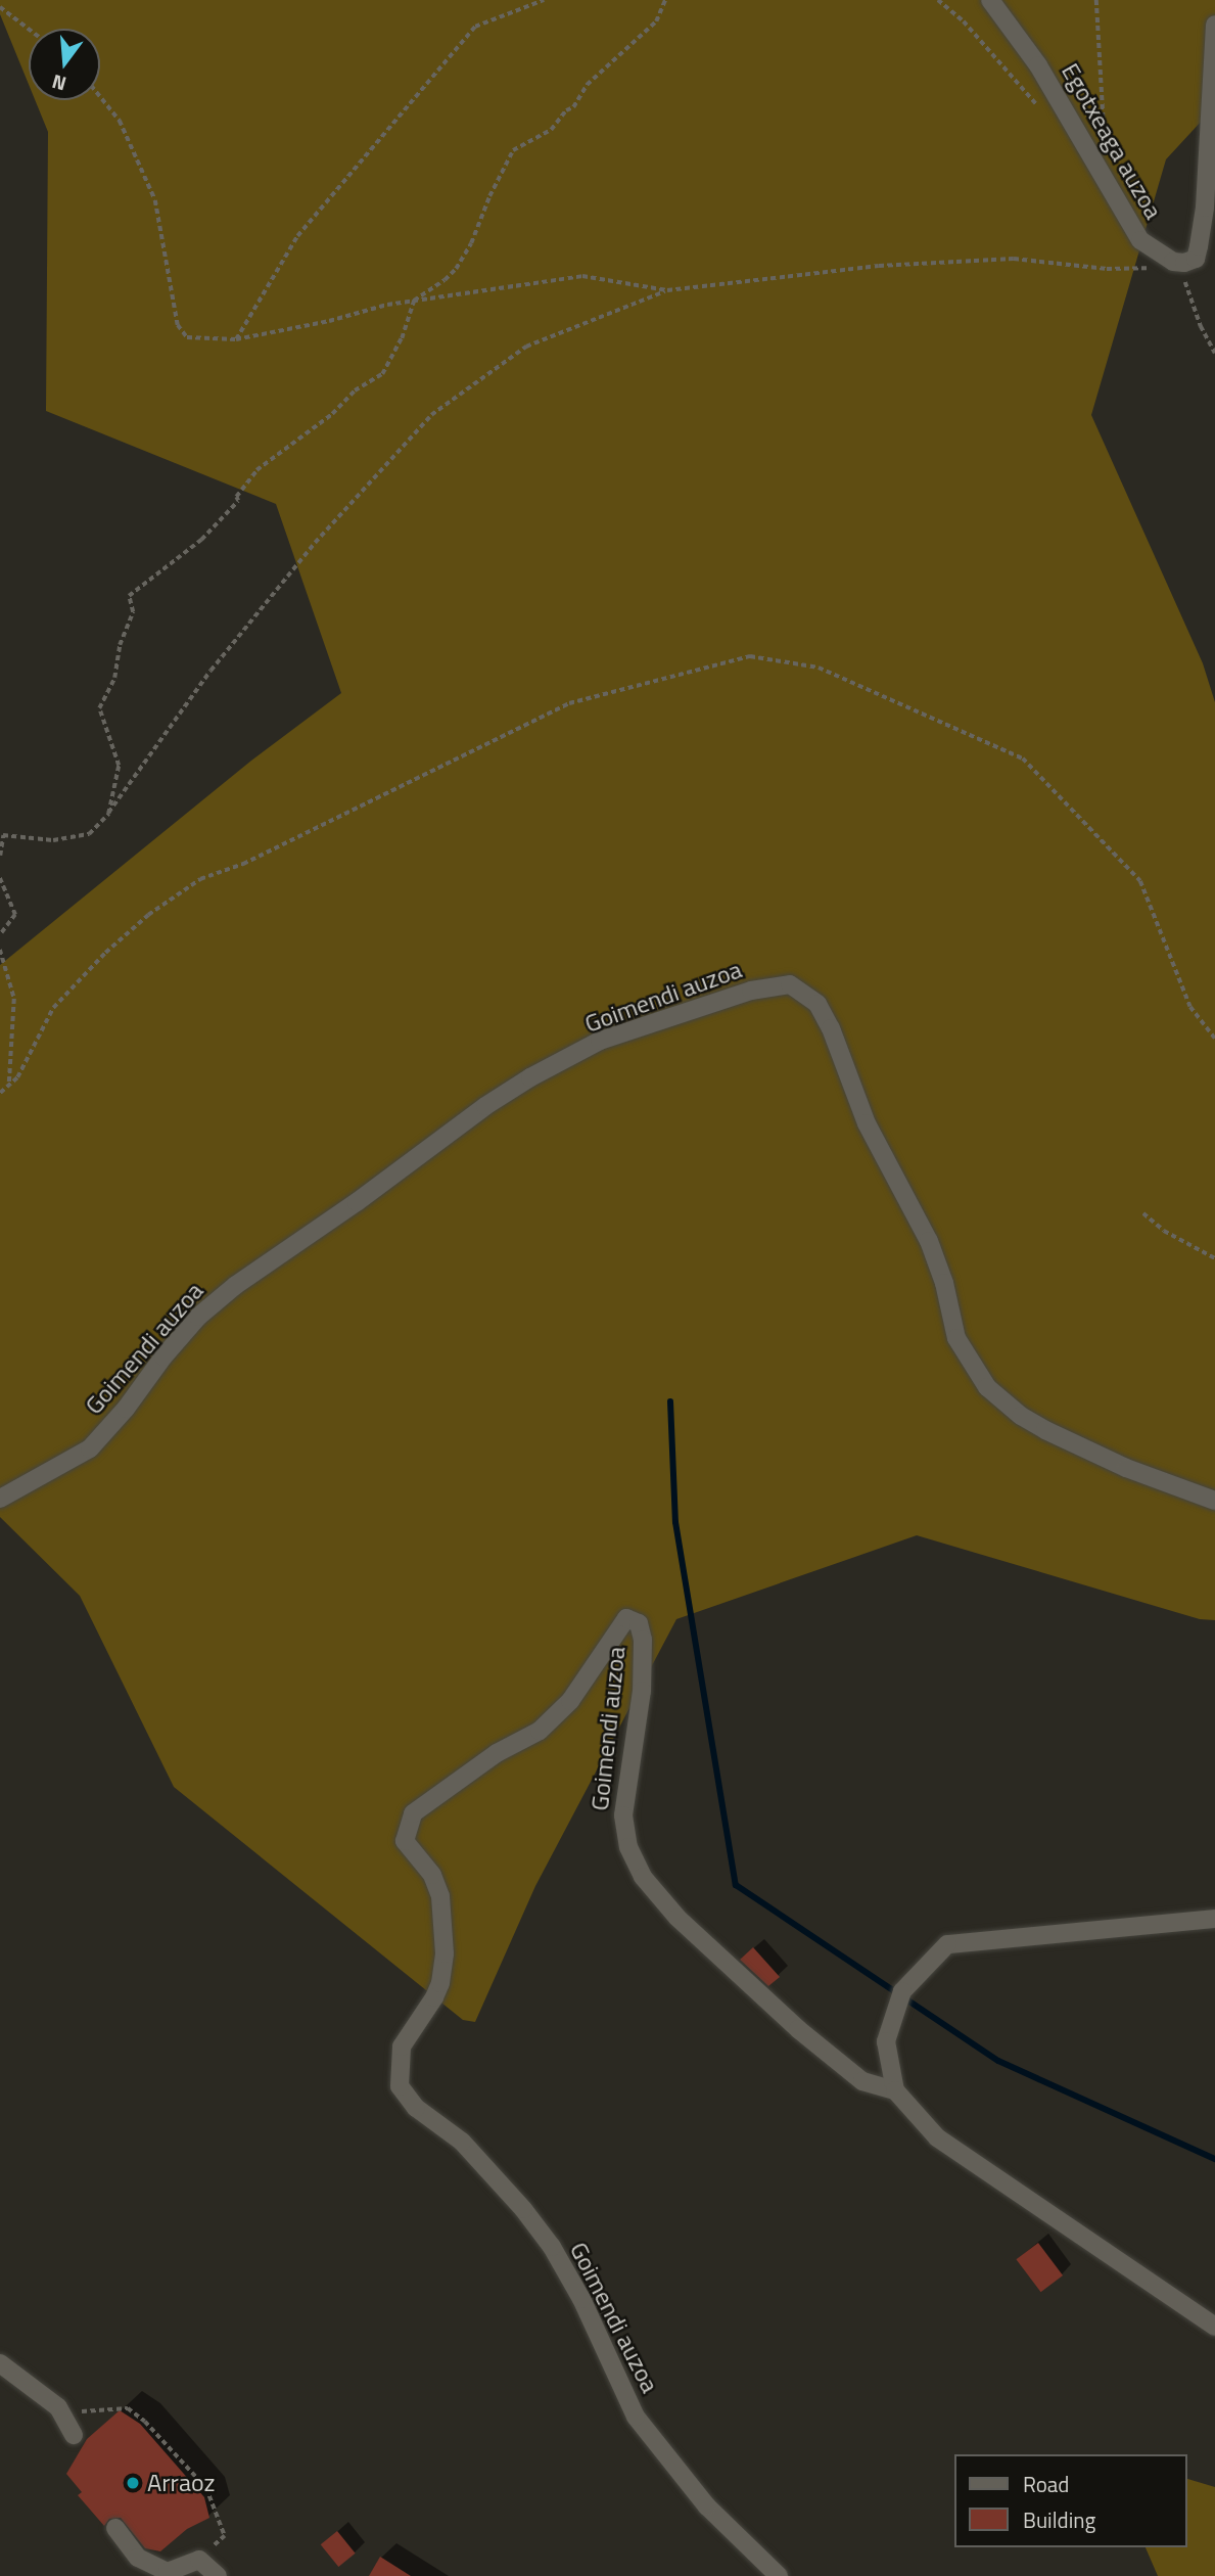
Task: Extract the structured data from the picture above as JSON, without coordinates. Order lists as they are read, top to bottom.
{
  "streets": {
    "street": ["Egotxeaga auzoa", "Goimendi auzoa"]
  },
  "places": ["Arraoz"],
  "legend": ["Road", "Building"],
  "north": "bottom"
}
